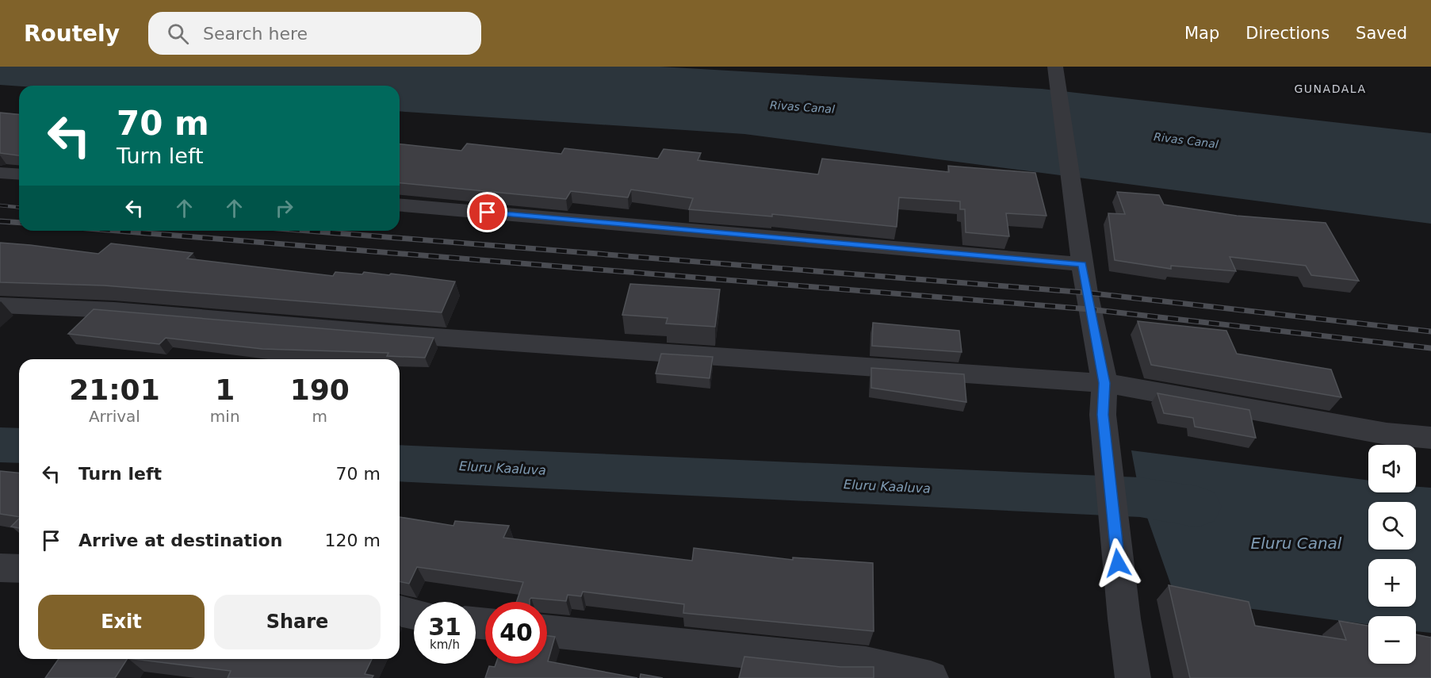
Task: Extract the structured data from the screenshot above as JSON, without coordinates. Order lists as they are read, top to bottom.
{
  "districts": ["GUNADALA"],
  "water": ["Rivas Canal", "Eluru Kaaluva", "Eluru Canal"],
  "page": {
    "header": "Routely",
    "search": "Search here",
    "nav": ["Map", "Directions", "Saved"],
    "turn": ["70 m", "Turn left"],
    "eta": [
      "21:01",
      "Arrival",
      "1",
      "min",
      "190",
      "m"
    ],
    "list": [
      {
        "name": "Turn left",
        "value": "70 m"
      },
      {
        "name": "Arrive at destination",
        "value": "120 m"
      }
    ],
    "map_buttons": ["+", "−"],
    "buttons": ["Exit", "Share"],
    "speed": "31 km/h",
    "limit": "40"
  }
}
